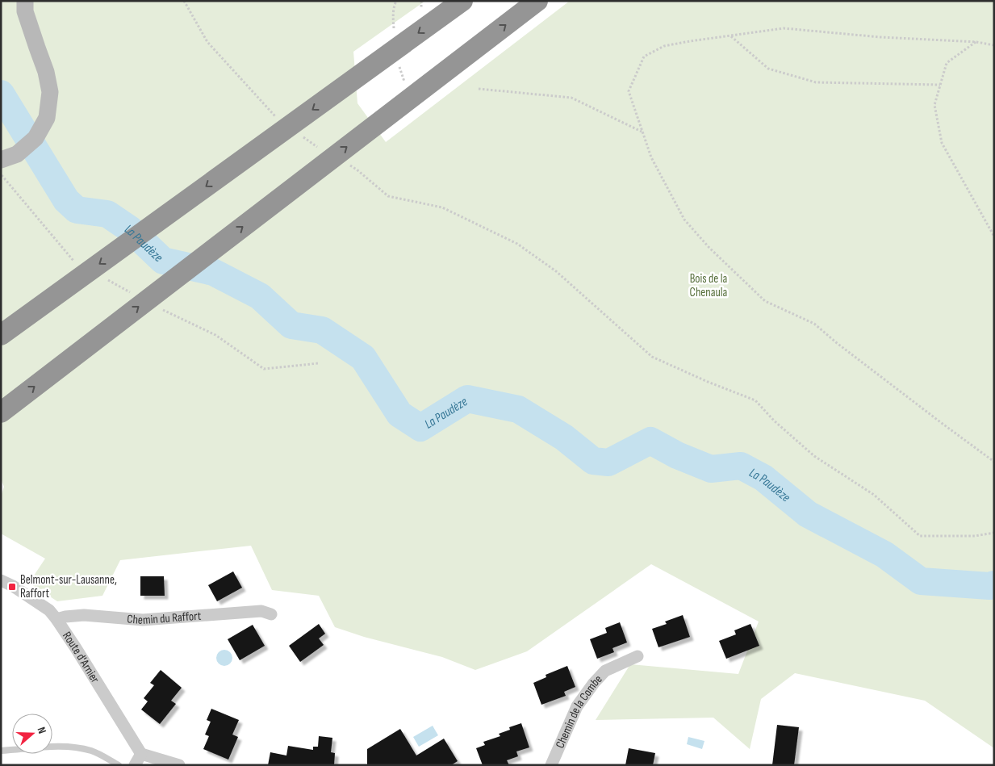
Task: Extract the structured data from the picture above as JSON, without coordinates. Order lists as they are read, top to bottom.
{
  "streets": {
    "street": ["Chemin du Raffort", "Route d'Arnier", "Chemin de la Combe"]
  },
  "crossings": [
    ["Chemin du Raffort", "Route d'Arnier"]
  ],
  "water": ["La Paudèze"],
  "parks": ["Bois de la Chenaula"],
  "places": {
    "transit": ["Belmont-sur-Lausanne, Raffort"]
  },
  "north": "right"
}
